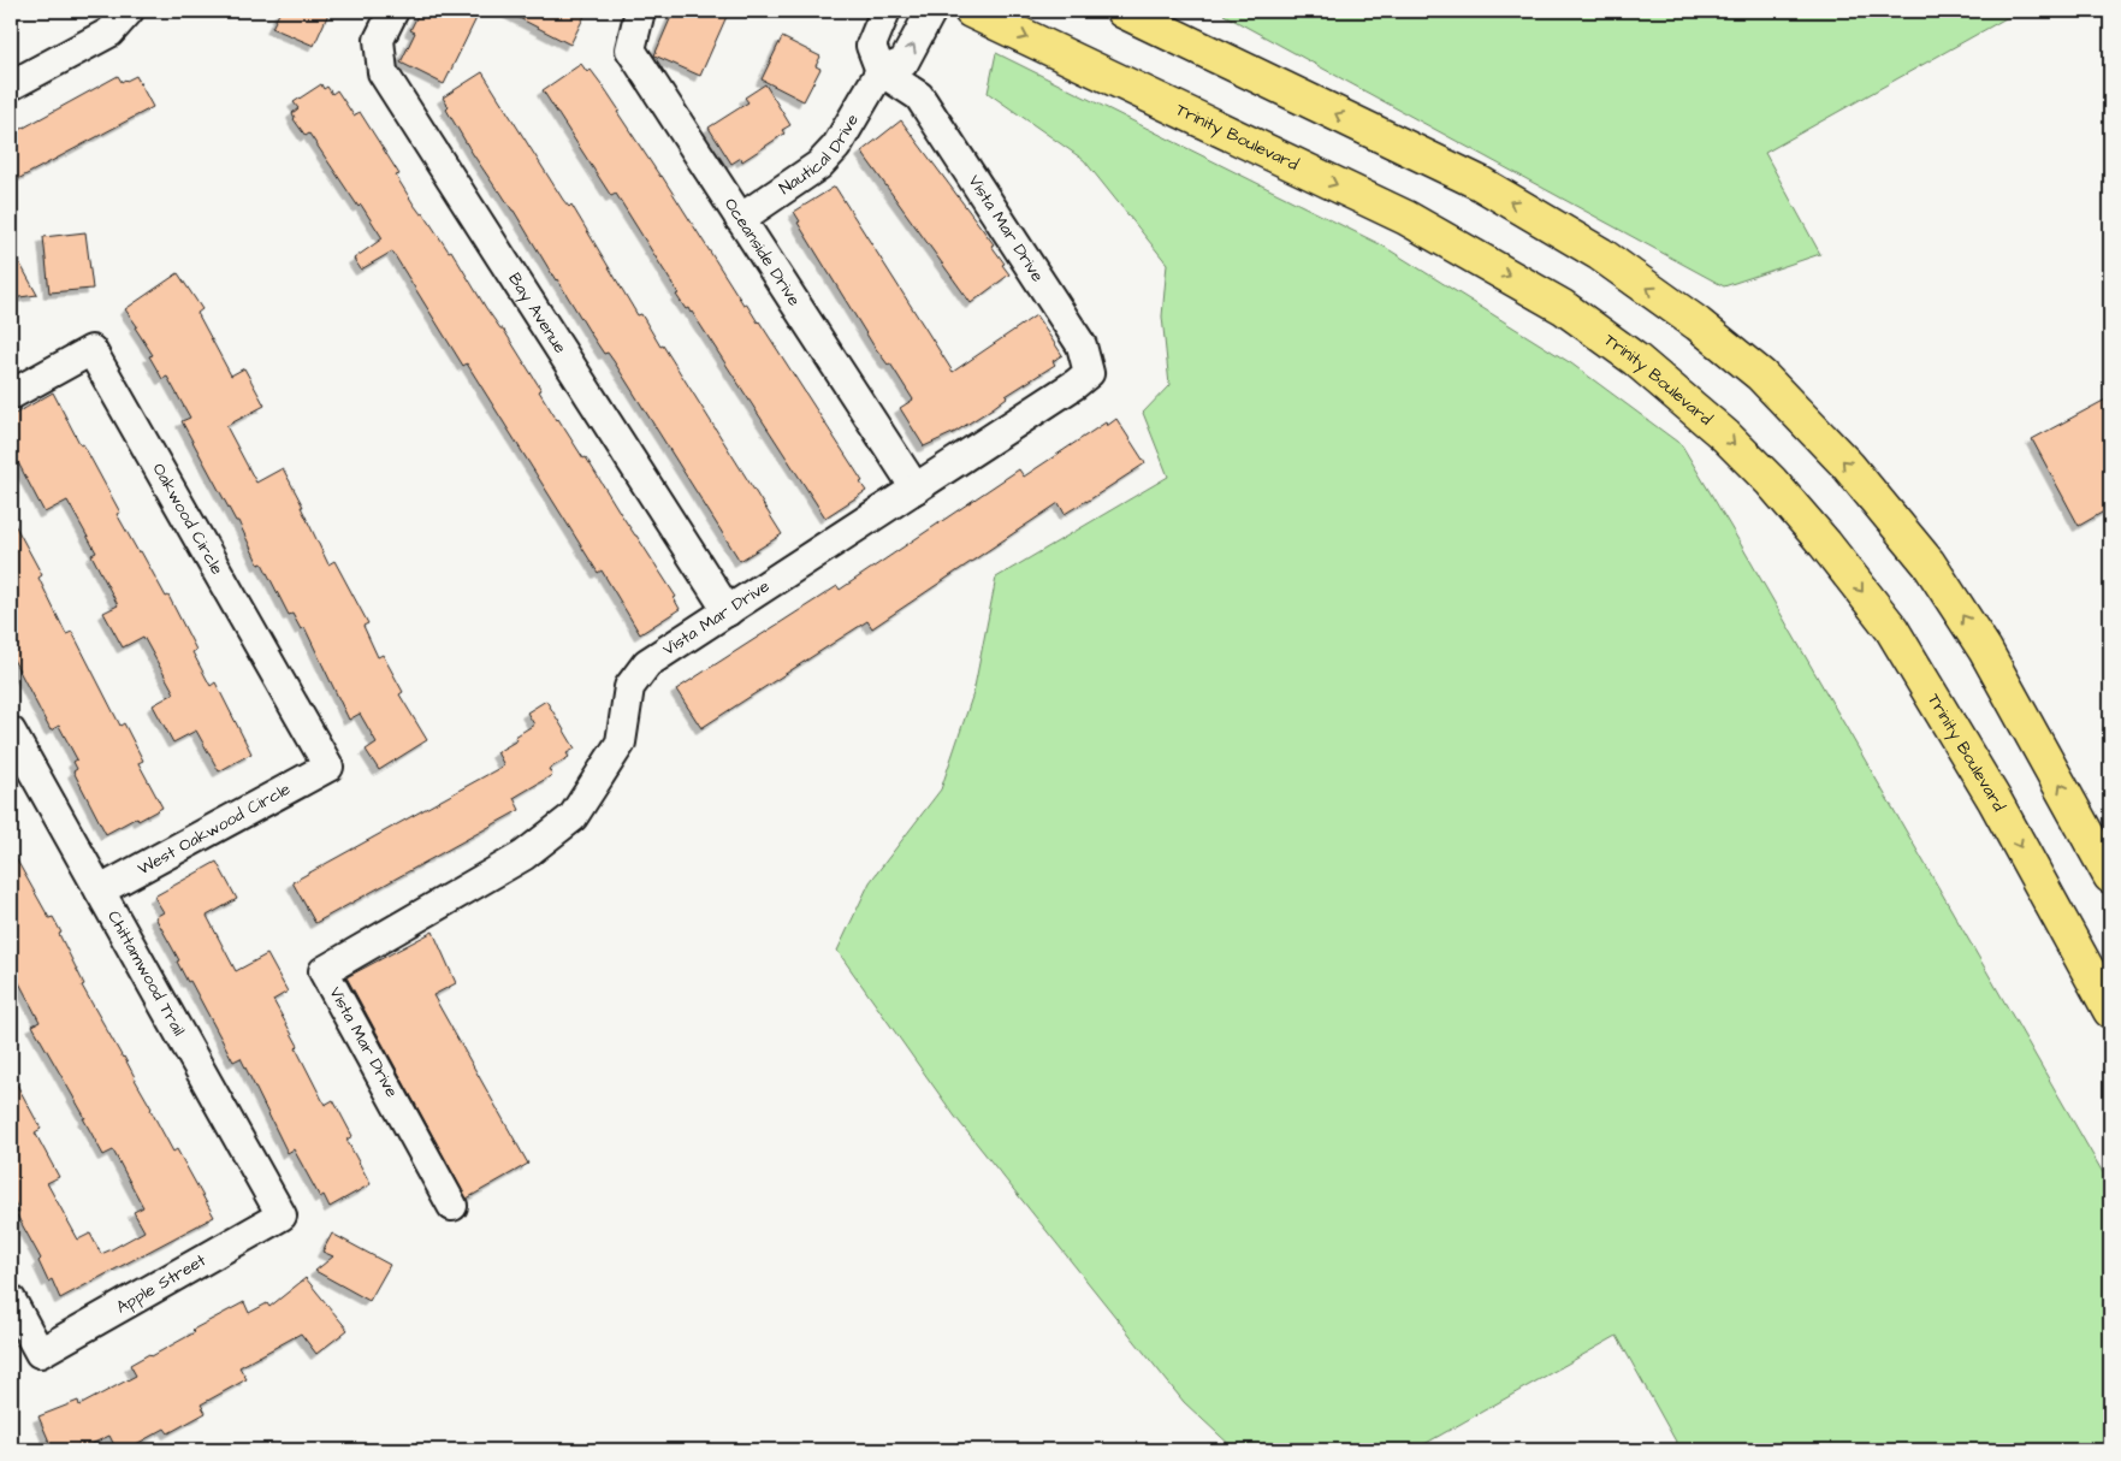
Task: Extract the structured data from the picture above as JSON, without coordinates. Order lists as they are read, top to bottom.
{
  "streets": {
    "main road": ["Trinity Boulevard"],
    "street": [
      "Nautical Drive",
      "Vista Mar Drive",
      "Oceanside Drive",
      "Bay Avenue",
      "Oakwood Circle",
      "West Oakwood Circle",
      "Chittamwood Trail",
      "Apple Street"
    ]
  },
  "crossings": [
    ["Nautical Drive", "Vista Mar Drive"],
    ["Nautical Drive", "Oceanside Drive"],
    ["Vista Mar Drive", "Oceanside Drive"],
    ["Vista Mar Drive", "Bay Avenue"],
    ["Oakwood Circle", "West Oakwood Circle"],
    ["West Oakwood Circle", "Chittamwood Trail"],
    ["Chittamwood Trail", "Apple Street"]
  ]
}
